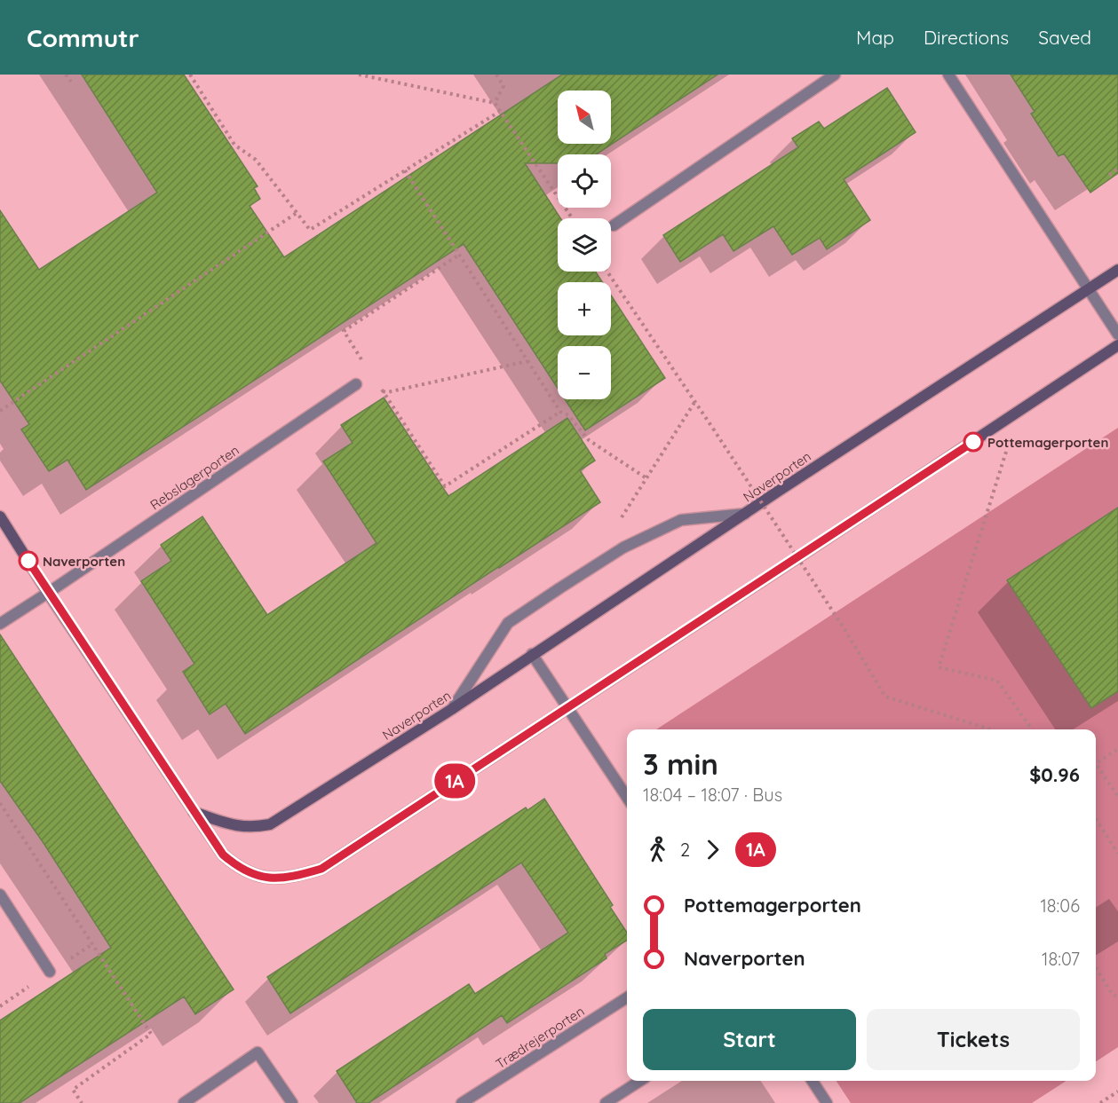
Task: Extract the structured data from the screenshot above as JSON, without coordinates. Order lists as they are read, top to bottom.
{
  "streets": {
    "street": ["Naverporten", "Rebslagerporten", "Trædrejerporten"]
  },
  "places": ["Pottemagerporten", "Naverporten"],
  "lines": ["bus line 1A"],
  "north": "top left",
  "page": {
    "header": "Commutr",
    "nav": ["Map", "Directions", "Saved"],
    "on_map": "1A",
    "map_buttons": ["+", "−"],
    "heading": ["3 min", "18:04 – 18:07 · Bus", "$0.96"],
    "legs": ["2", "1A"],
    "list": [
      {
        "name": "Pottemagerporten",
        "value": "18:06"
      },
      {
        "name": "Naverporten",
        "value": "18:07"
      }
    ],
    "buttons": ["Start", "Tickets"]
  }
}
